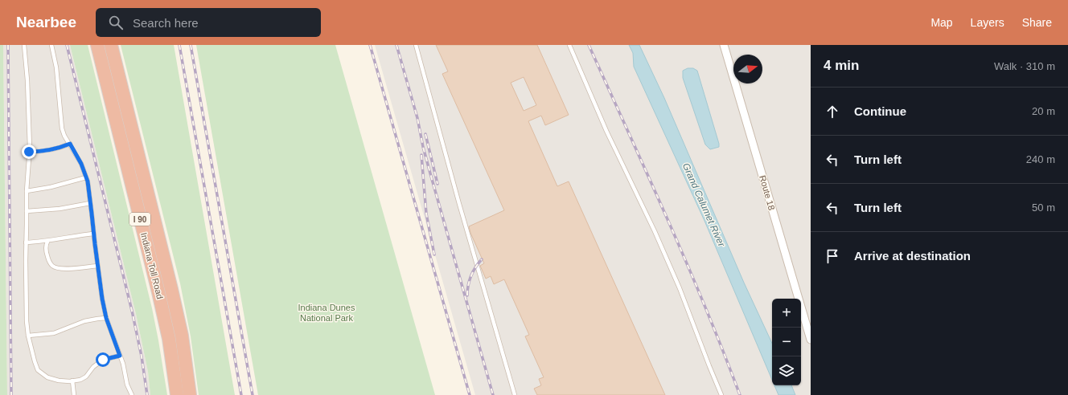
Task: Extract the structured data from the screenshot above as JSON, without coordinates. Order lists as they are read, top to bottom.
{
  "streets": {
    "highway": ["I 90", "Indiana Toll Road"],
    "street": ["Route 18"]
  },
  "water": ["Grand Calumet River"],
  "parks": ["Indiana Dunes National Park"],
  "north": "right",
  "page": {
    "header": "Nearbee",
    "search": "Search here",
    "nav": ["Map", "Layers", "Share"],
    "heading": ["4 min", "Walk · 310 m"],
    "list": [
      ["Continue", "20 m"],
      ["Turn left", "240 m"],
      ["Turn left", "50 m"],
      "Arrive at destination"
    ],
    "map_buttons": ["+", "−"]
  }
}
